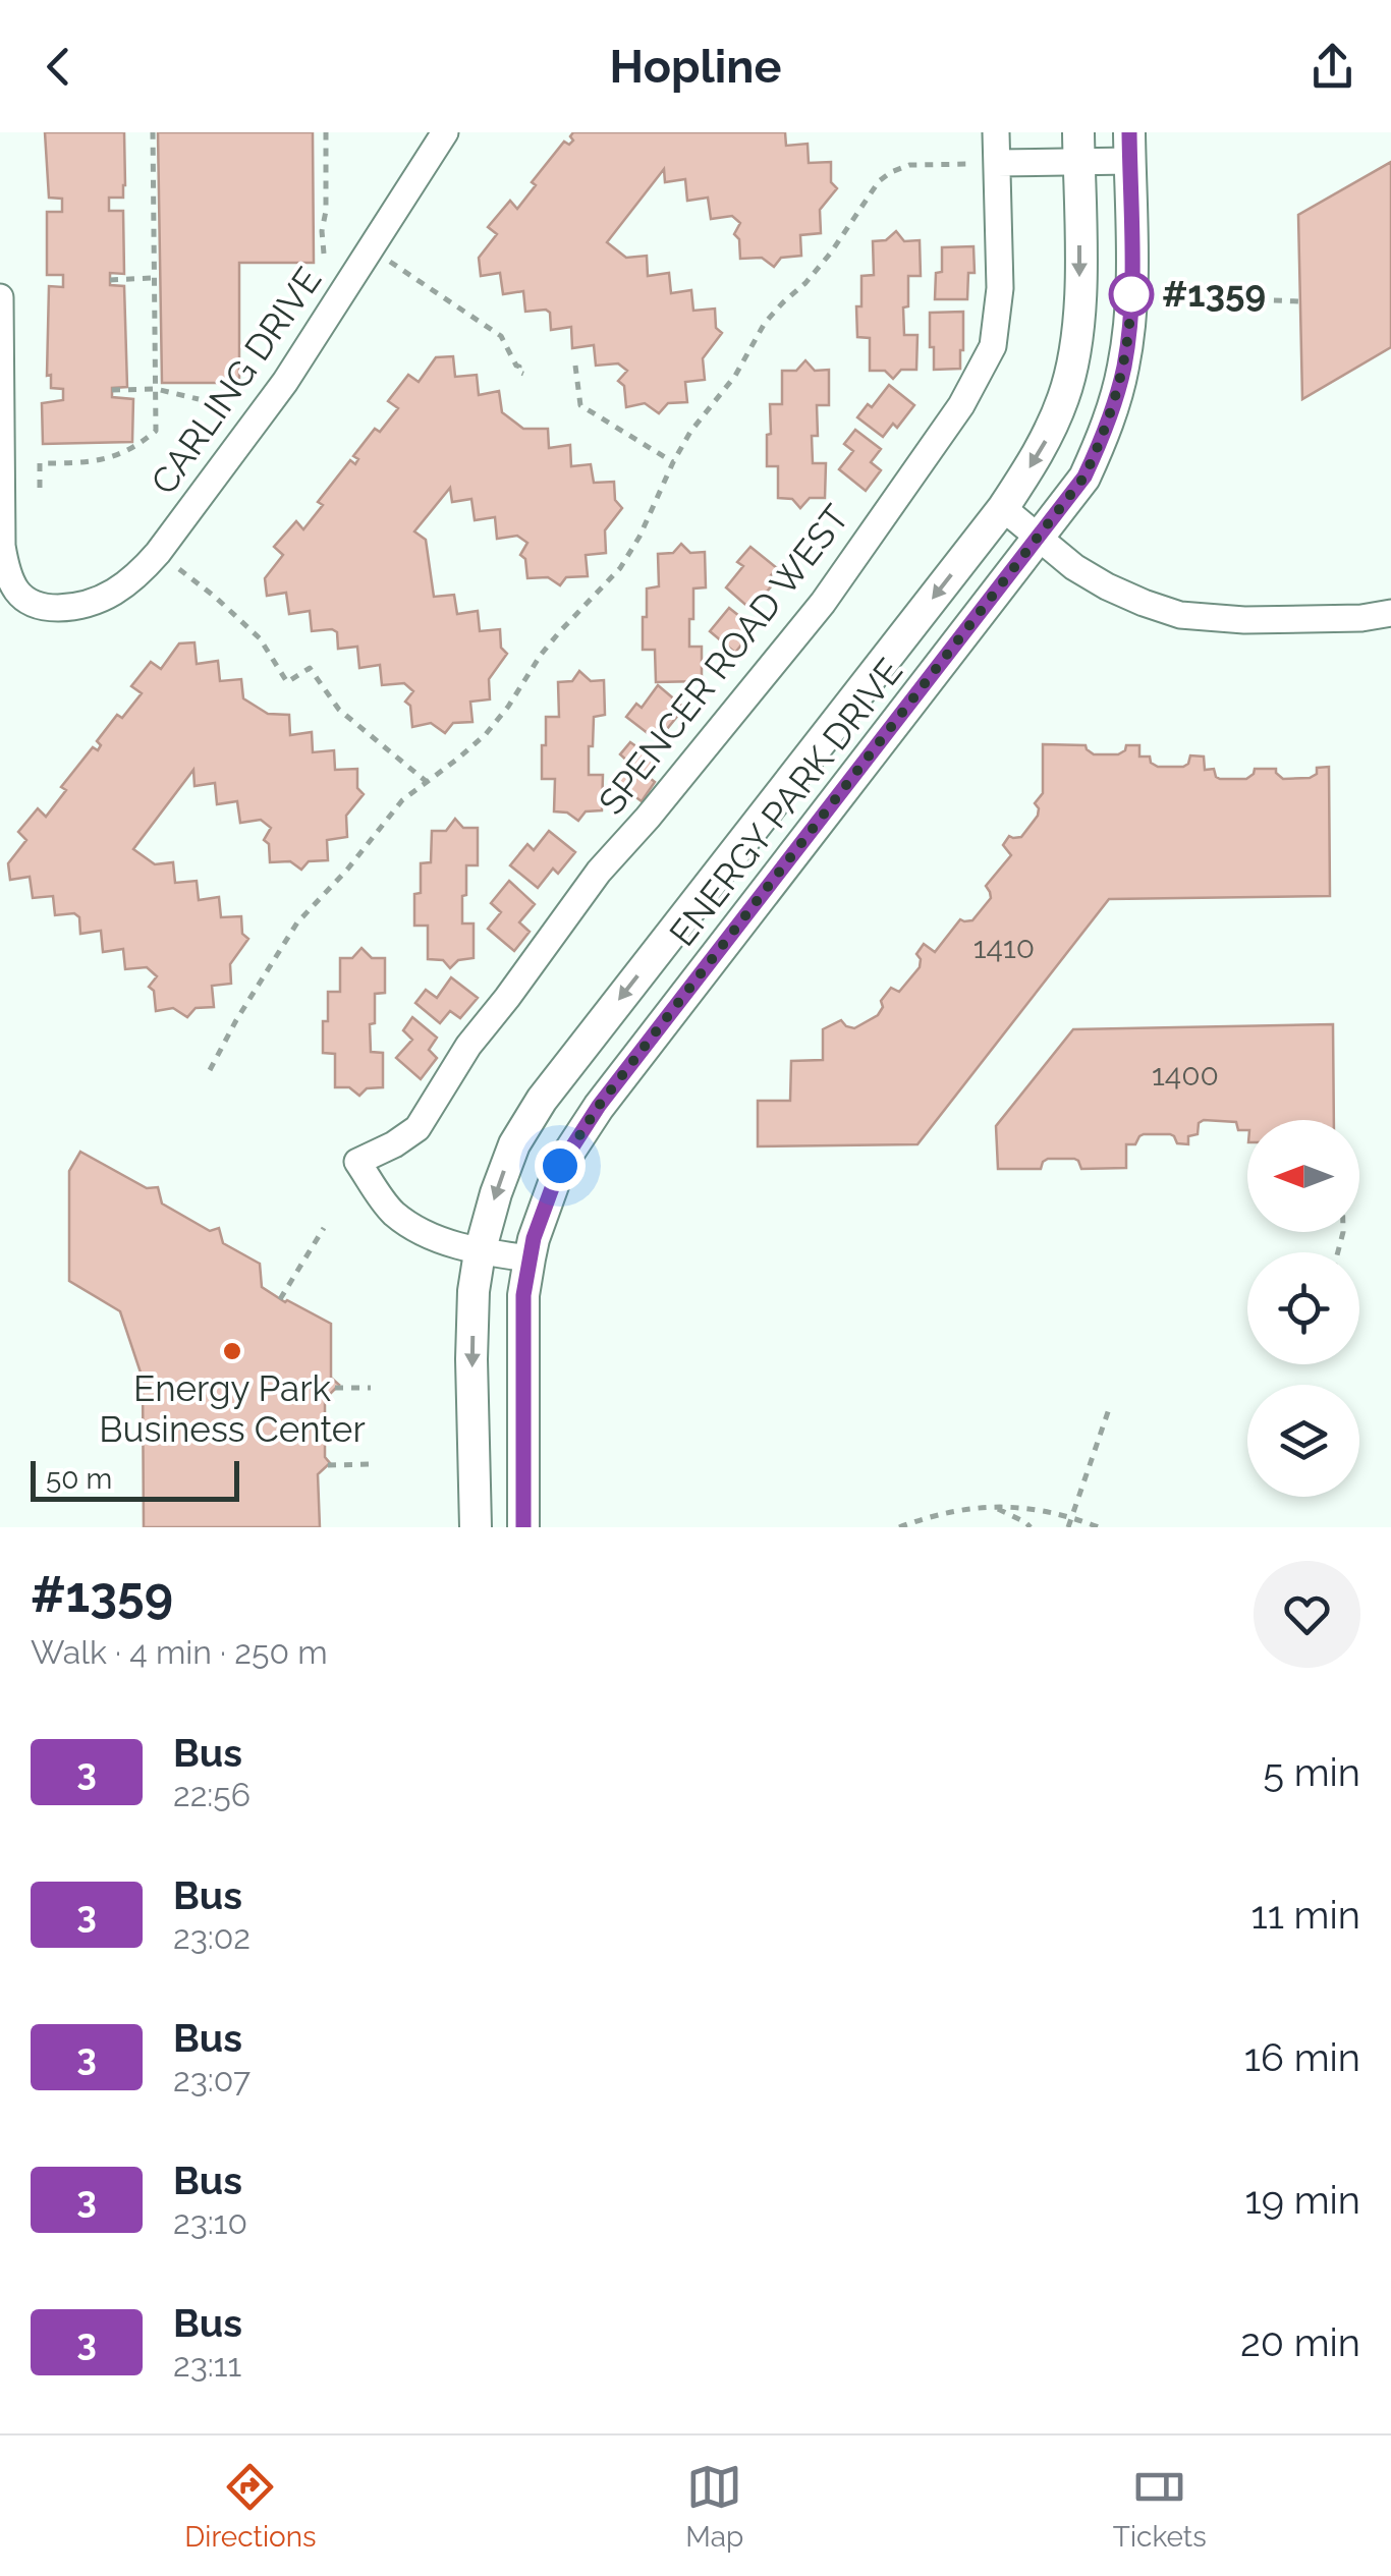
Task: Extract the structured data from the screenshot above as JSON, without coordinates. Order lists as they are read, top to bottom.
{
  "streets": {
    "street": ["CARLING DRIVE", "SPENCER ROAD WEST", "ENERGY PARK DRIVE"]
  },
  "crossings": [
    ["SPENCER ROAD WEST", "ENERGY PARK DRIVE"]
  ],
  "places": ["#1359", "Energy Park Business Center"],
  "lines": ["bus line 3"],
  "house_numbers": ["1410", "1400"],
  "scale_bar": "50 m",
  "north": "left",
  "page": {
    "header": "Hopline",
    "scale": "50 m",
    "heading": ["#1359", "Walk · 4 min · 250 m"],
    "list": [
      {
        "mark": "3",
        "name": "Bus",
        "note": "22:56",
        "value": "5 min"
      },
      {
        "mark": "3",
        "name": "Bus",
        "note": "23:02",
        "value": "11 min"
      },
      {
        "mark": "3",
        "name": "Bus",
        "note": "23:07",
        "value": "16 min"
      },
      {
        "mark": "3",
        "name": "Bus",
        "note": "23:10",
        "value": "19 min"
      },
      {
        "mark": "3",
        "name": "Bus",
        "note": "23:11",
        "value": "20 min"
      }
    ],
    "tabs": ["Directions", "Map", "Tickets"]
  }
}
